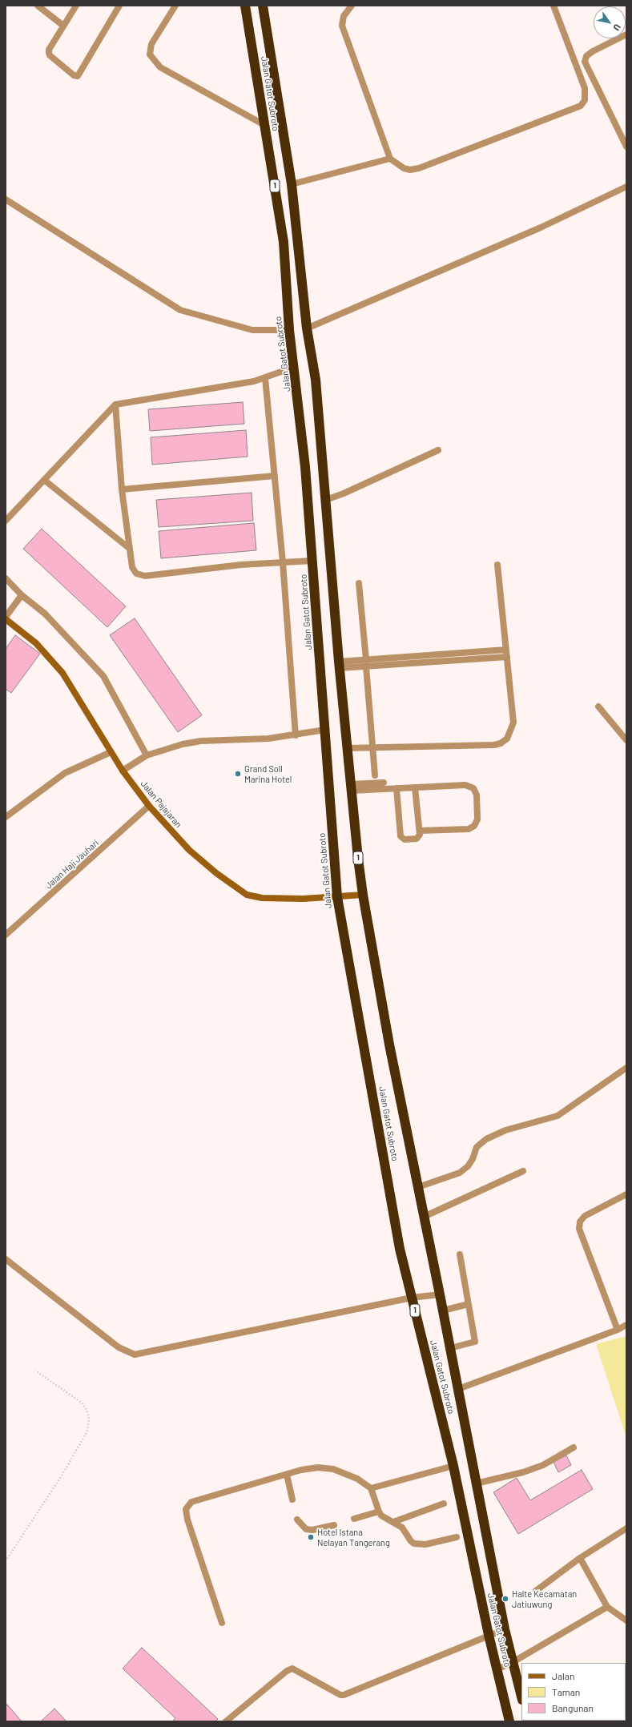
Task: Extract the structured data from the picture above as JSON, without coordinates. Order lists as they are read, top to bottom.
{
  "streets": {
    "highway": ["Jalan Gatot Subroto", "1"],
    "main road": ["Jalan Pajajaran"],
    "street": ["Jalan Haji Jauhari"]
  },
  "crossings": [
    ["Jalan Gatot Subroto", "Jalan Pajajaran"],
    ["Jalan Pajajaran", "Jalan Haji Jauhari"]
  ],
  "places": ["Grand Soll Marina Hotel", "Hotel Istana Nelayan Tangerang", "Halte Kecamatan Jatiuwung"],
  "legend": ["Jalan", "Taman", "Bangunan"],
  "north": "bottom right"
}
